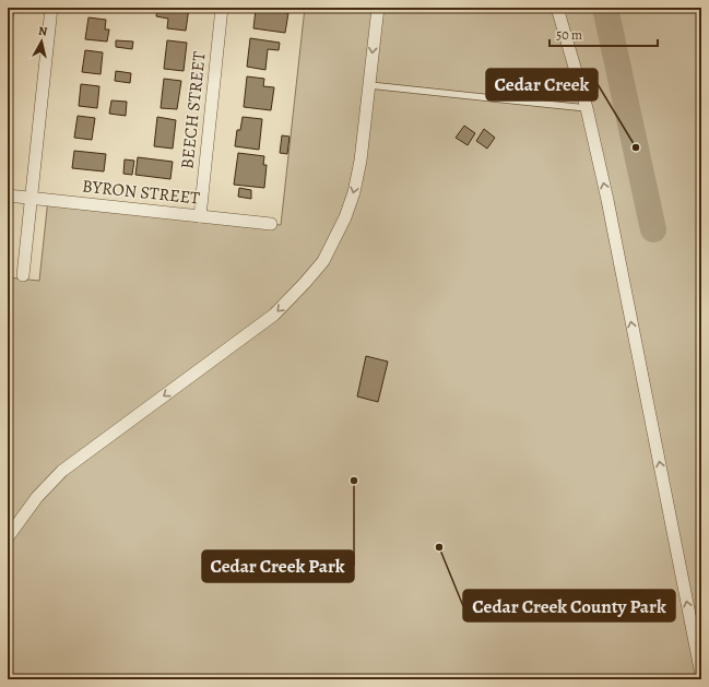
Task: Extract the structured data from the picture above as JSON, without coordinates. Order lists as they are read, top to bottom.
{
  "streets": {
    "street": ["BEECH STREET", "BYRON STREET"]
  },
  "crossings": [
    ["BEECH STREET", "BYRON STREET"]
  ],
  "places": ["Cedar Creek", "Cedar Creek Park", "Cedar Creek County Park"],
  "scale_bar": "50 m",
  "north": "top"
}
